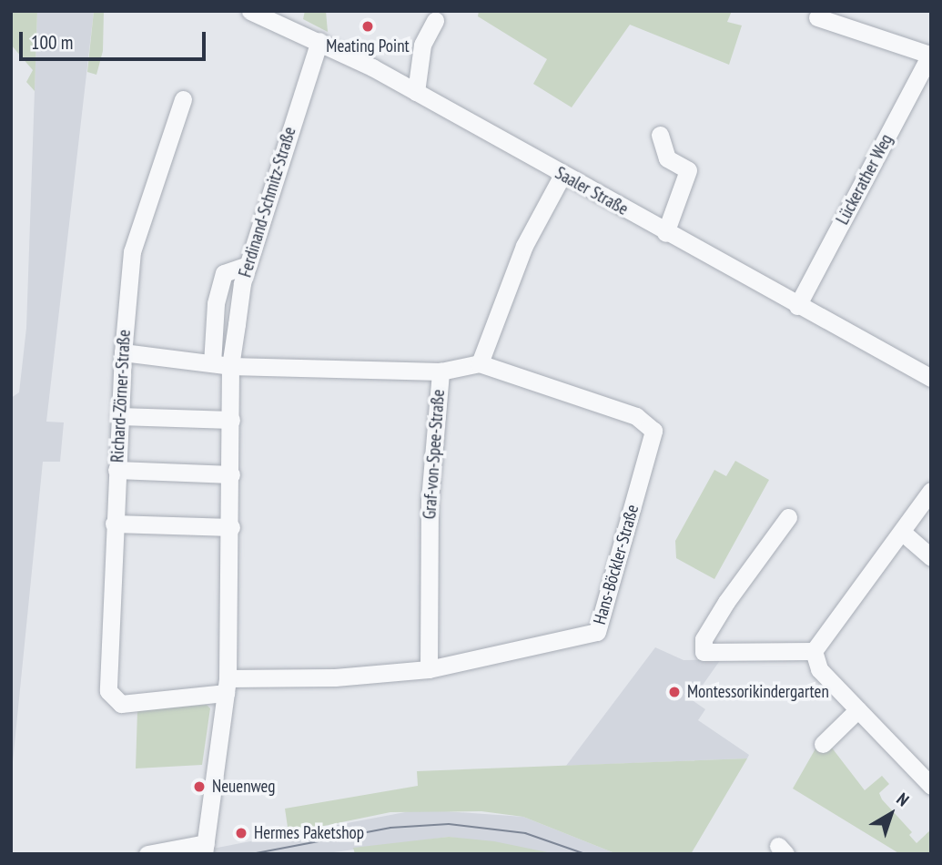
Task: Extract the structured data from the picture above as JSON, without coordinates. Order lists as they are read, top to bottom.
{
  "streets": {
    "street": [
      "Lückerather Weg",
      "Saaler Straße",
      "Ferdinand-Schmitz-Straße",
      "Richard-Zörner-Straße",
      "Graf-von-Spee-Straße",
      "Hans-Böckler-Straße"
    ]
  },
  "crossings": [
    ["Lückerather Weg", "Saaler Straße"],
    ["Saaler Straße", "Ferdinand-Schmitz-Straße"],
    ["Ferdinand-Schmitz-Straße", "Hans-Böckler-Straße"],
    ["Richard-Zörner-Straße", "Hans-Böckler-Straße"],
    ["Graf-von-Spee-Straße", "Hans-Böckler-Straße"]
  ],
  "places": [
    "Meating Point",
    "Montessorikindergarten",
    "Neuenweg",
    "Hermes Paketshop"
  ],
  "scale_bar": "100 m",
  "north": "top right"
}
